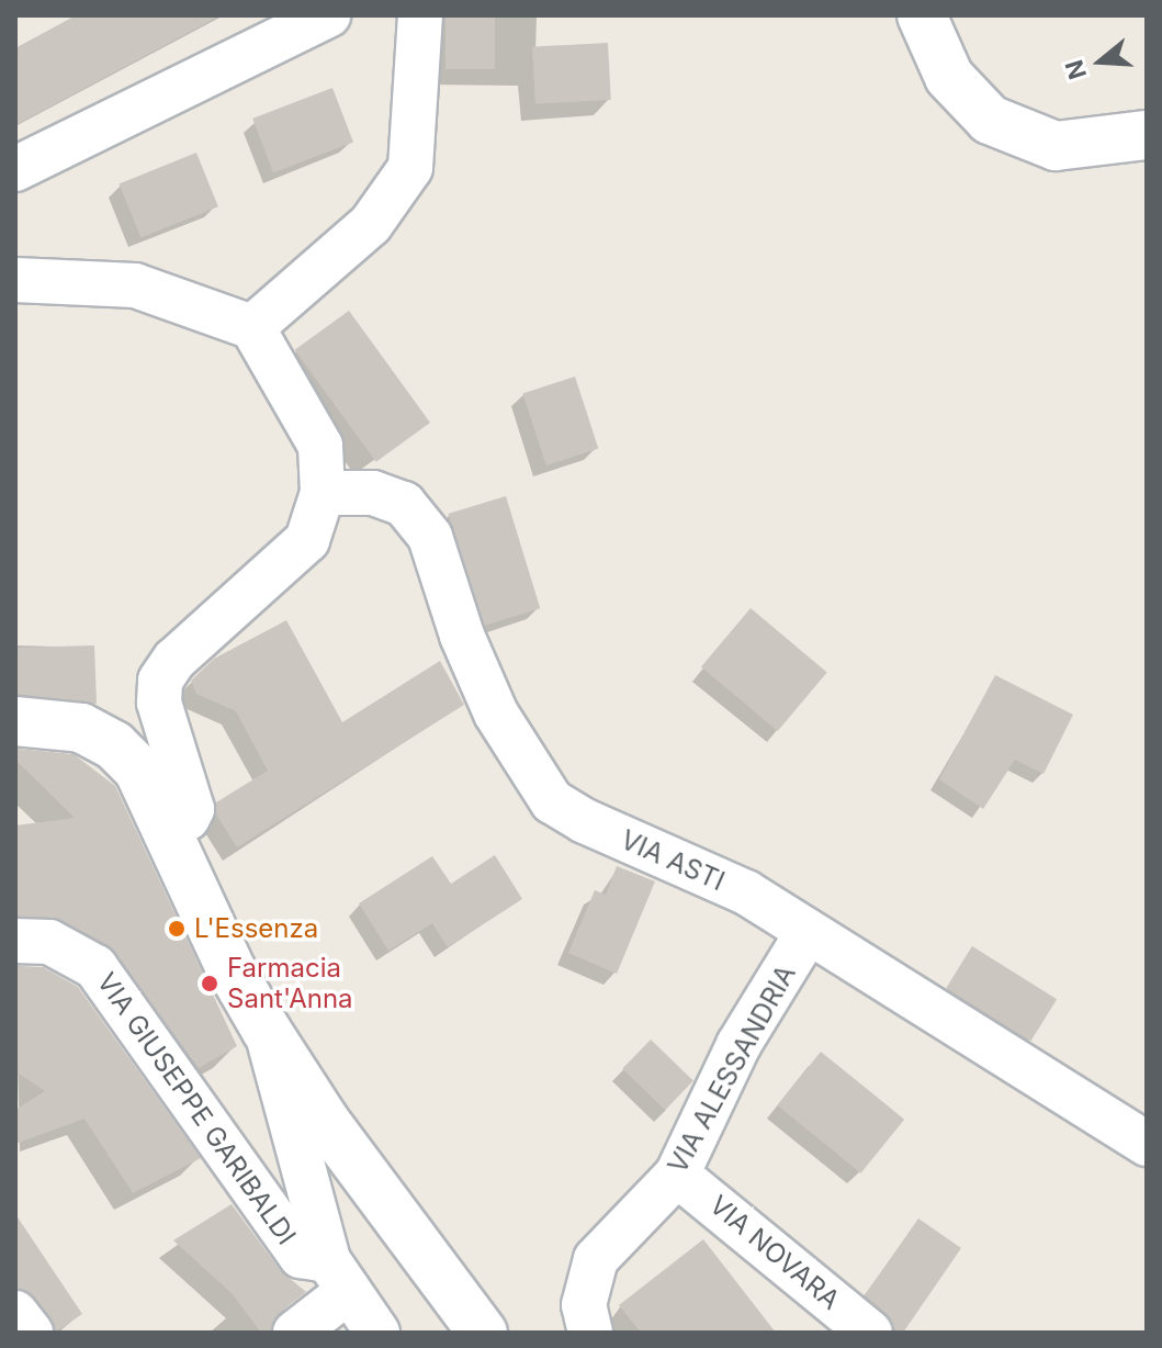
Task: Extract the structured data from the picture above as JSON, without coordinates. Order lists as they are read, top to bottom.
{
  "streets": {
    "street": [
      "VIA ASTI",
      "VIA ALESSANDRIA",
      "VIA GIUSEPPE GARIBALDI",
      "VIA NOVARA"
    ]
  },
  "crossings": [
    ["VIA ASTI", "VIA ALESSANDRIA"],
    ["VIA ALESSANDRIA", "VIA NOVARA"]
  ],
  "places": ["L'Essenza", "Farmacia Sant'Anna"],
  "north": "left"
}
